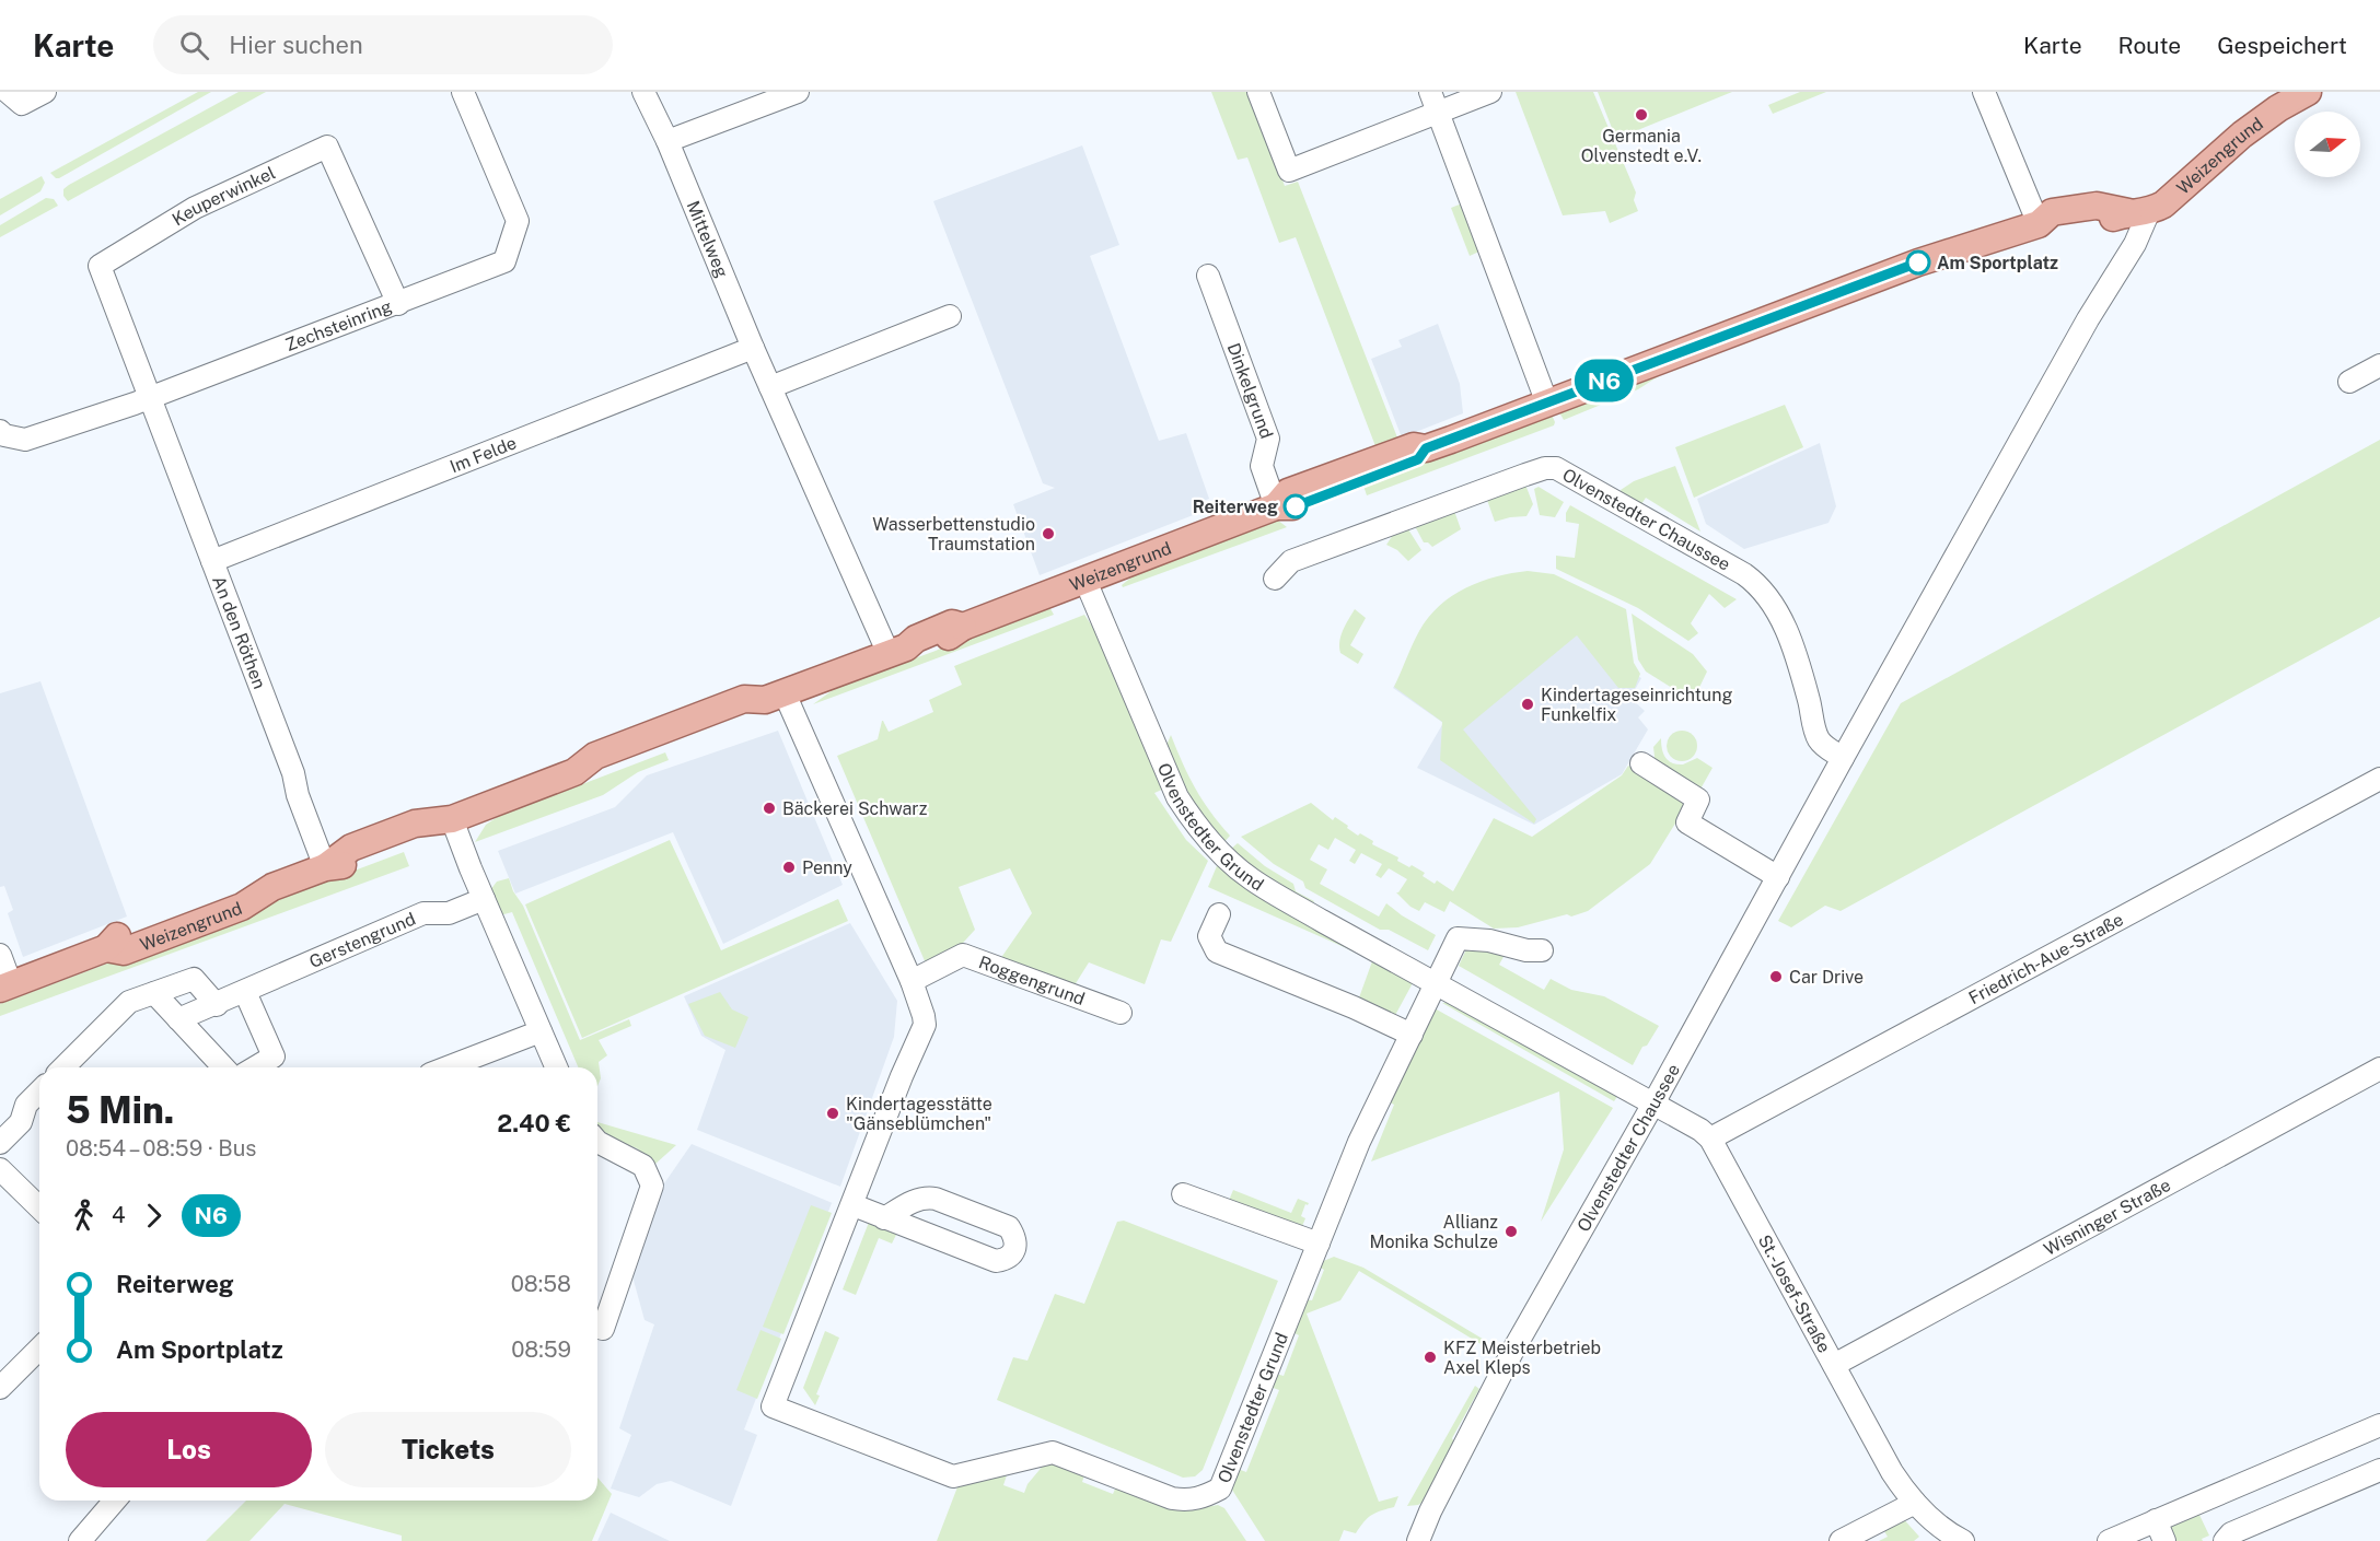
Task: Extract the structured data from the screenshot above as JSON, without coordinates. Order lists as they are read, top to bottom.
{
  "streets": {
    "main road": ["Weizengrund"],
    "street": [
      "Keuperwinkel",
      "Mittelweg",
      "Zechsteinring",
      "Dinkelgrund",
      "Im Felde",
      "Olvenstedter Chaussee",
      "An den Röthen",
      "Olvenstedter Grund",
      "Gerstengrund",
      "Friedrich-Aue-Straße",
      "Roggengrund",
      "Wisninger Straße",
      "St.-Josef-Straße"
    ]
  },
  "crossings": [
    ["Weizengrund", "Mittelweg"],
    ["Weizengrund", "Dinkelgrund"],
    ["Weizengrund", "Olvenstedter Chaussee"],
    ["Weizengrund", "An den Röthen"],
    ["Weizengrund", "Olvenstedter Grund"],
    ["Keuperwinkel", "Zechsteinring"],
    ["Keuperwinkel", "An den Röthen"],
    ["Mittelweg", "Im Felde"],
    ["Zechsteinring", "An den Röthen"],
    ["Im Felde", "An den Röthen"],
    ["Olvenstedter Chaussee", "Olvenstedter Grund"],
    ["Olvenstedter Chaussee", "St.-Josef-Straße"],
    ["Olvenstedter Grund", "St.-Josef-Straße"],
    ["Friedrich-Aue-Straße", "St.-Josef-Straße"],
    ["Wisninger Straße", "St.-Josef-Straße"]
  ],
  "places": [
    "Germania Olvenstedt e.V.",
    "Am Sportplatz",
    "Reiterweg",
    "Wasserbettenstudio Traumstation",
    "Kindertageseinrichtung Funkelfix",
    "Bäckerei Schwarz",
    "Penny",
    "Car Drive",
    "Kindertagesstätte \"Gänseblümchen\"",
    "Allianz Monika Schulze",
    "KFZ Meisterbetrieb Axel Kleps"
  ],
  "lines": ["bus line N6"],
  "north": "right",
  "page": {
    "header": "Karte",
    "search": "Hier suchen",
    "nav": ["Karte", "Route", "Gespeichert"],
    "on_map": "N6",
    "heading": ["5 Min.", "08:54 – 08:59 · Bus", "2.40 €"],
    "legs": ["4", "N6"],
    "list": [
      {
        "name": "Reiterweg",
        "value": "08:58"
      },
      {
        "name": "Am Sportplatz",
        "value": "08:59"
      }
    ],
    "buttons": ["Los", "Tickets"]
  }
}
